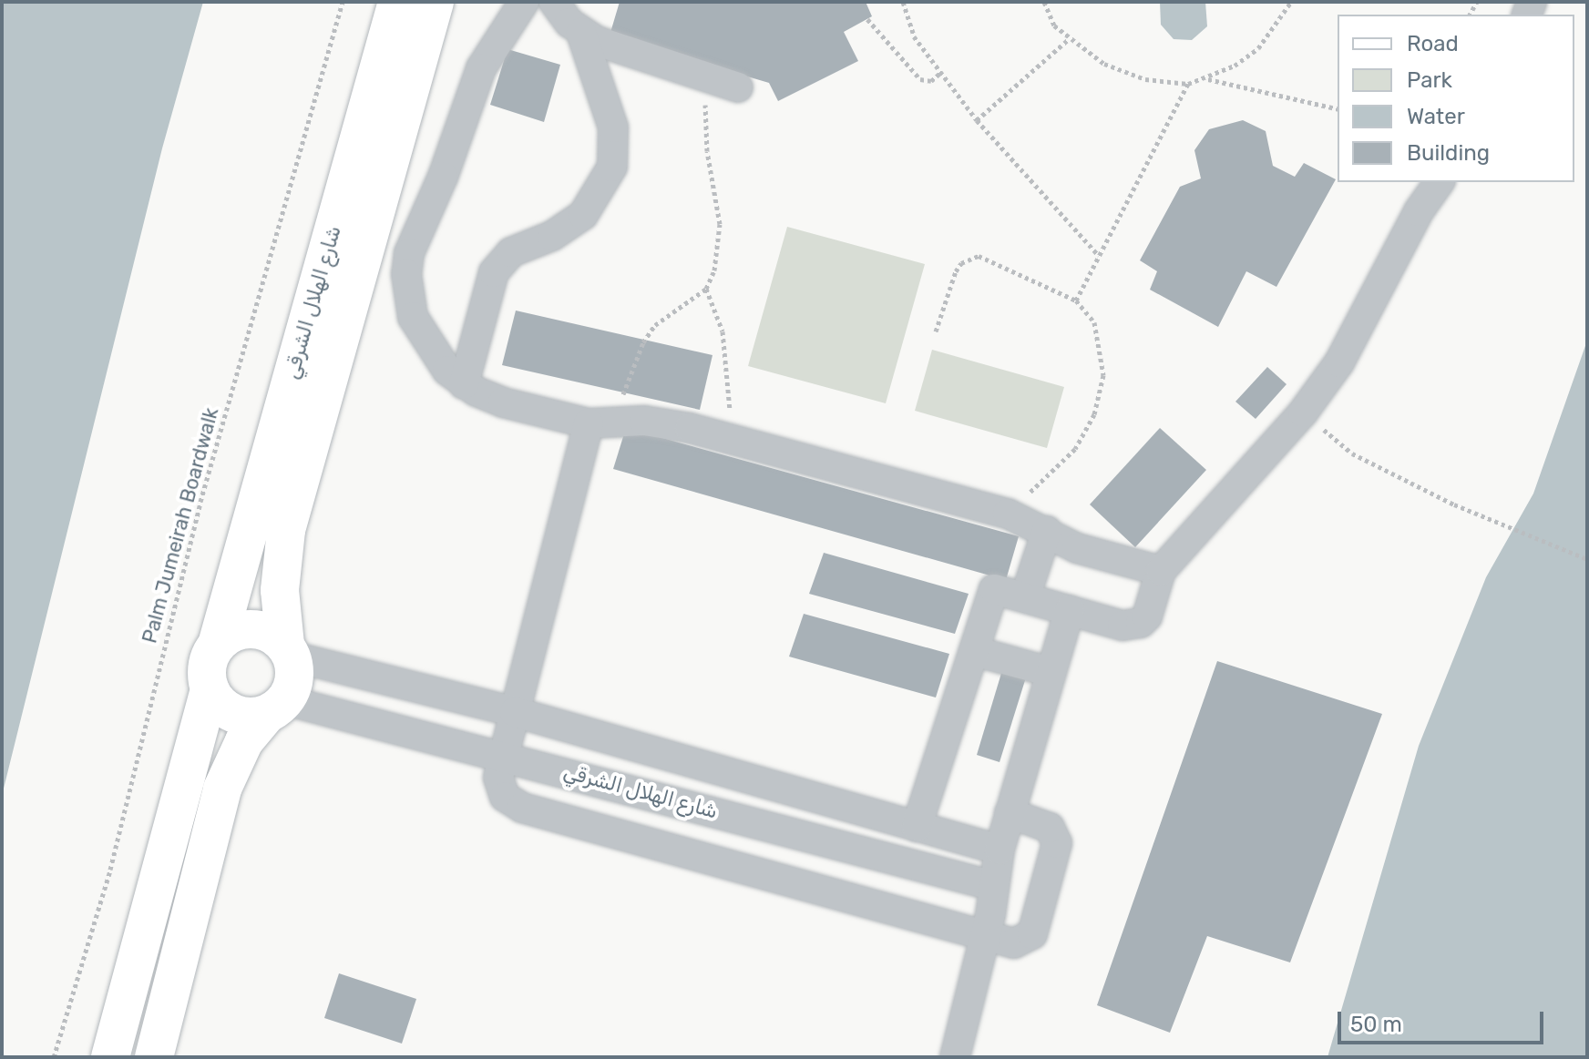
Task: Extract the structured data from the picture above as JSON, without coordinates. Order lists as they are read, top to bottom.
{
  "streets": {
    "main road": ["شارع الهلال الشرقي"],
    "path": ["Palm Jumeirah Boardwalk"]
  },
  "legend": [
    "Road",
    "Park",
    "Water",
    "Building"
  ],
  "scale_bar": "50 m"
}
